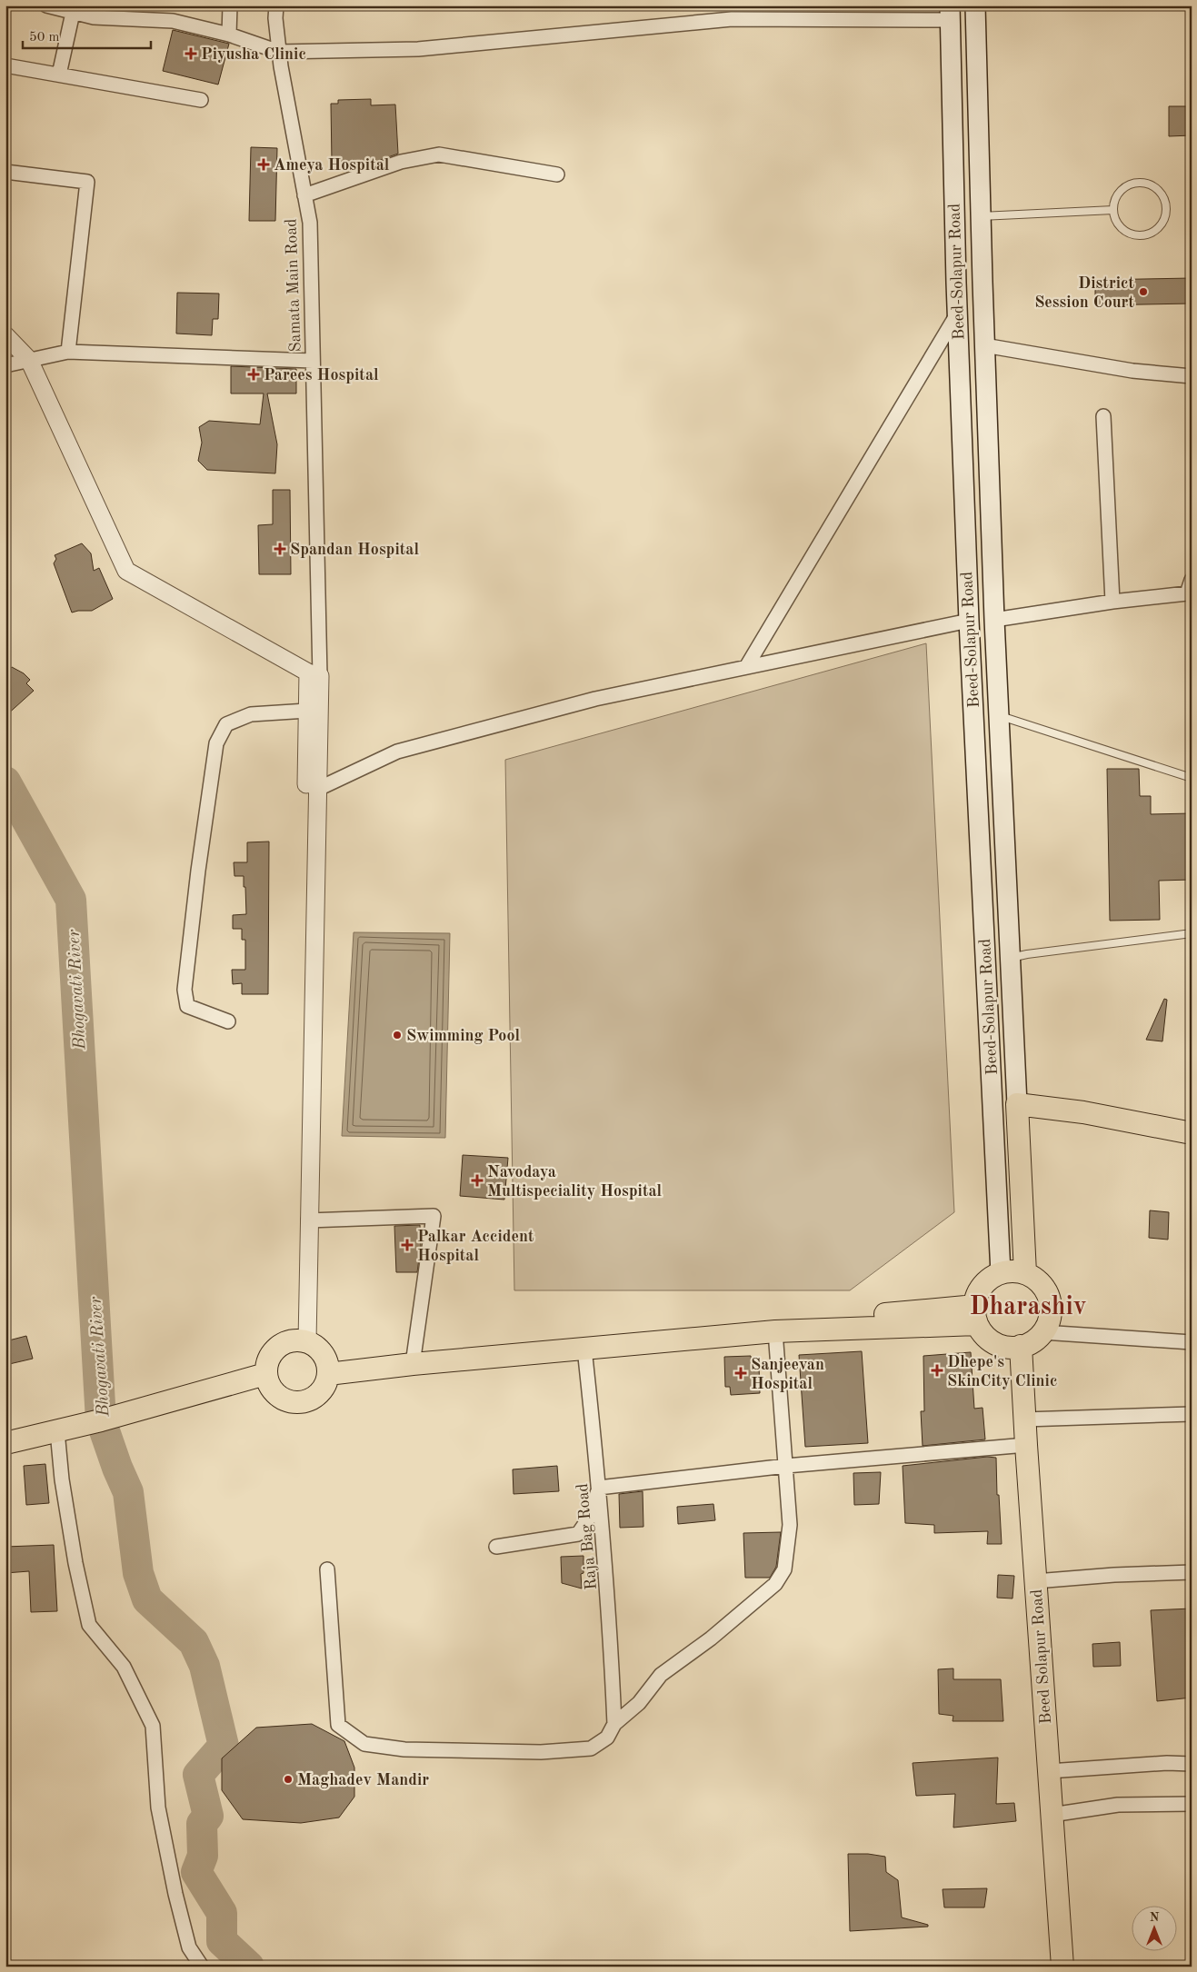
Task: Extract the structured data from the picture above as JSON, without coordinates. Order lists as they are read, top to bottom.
{
  "streets": {
    "main road": ["Beed-Solapur Road", "Beed Solapur Road"],
    "street": ["Samata Main Road", "Raja Bag Road"]
  },
  "crossings": [
    ["Beed-Solapur Road", "Beed Solapur Road"]
  ],
  "districts": ["Dharashiv"],
  "water": ["Bhogavati River"],
  "places": {
    "health": [
      "Piyusha Clinic",
      "Ameya Hospital",
      "Parees Hospital",
      "Spandan Hospital",
      "Navodaya Multispeciality Hospital",
      "Palkar Accident Hospital",
      "Dhepe's SkinCity Clinic",
      "Sanjeevan Hospital"
    ],
    "other": ["District Session Court", "Swimming Pool", "Maghadev Mandir"]
  },
  "scale_bar": "50 m",
  "north": "top"
}
